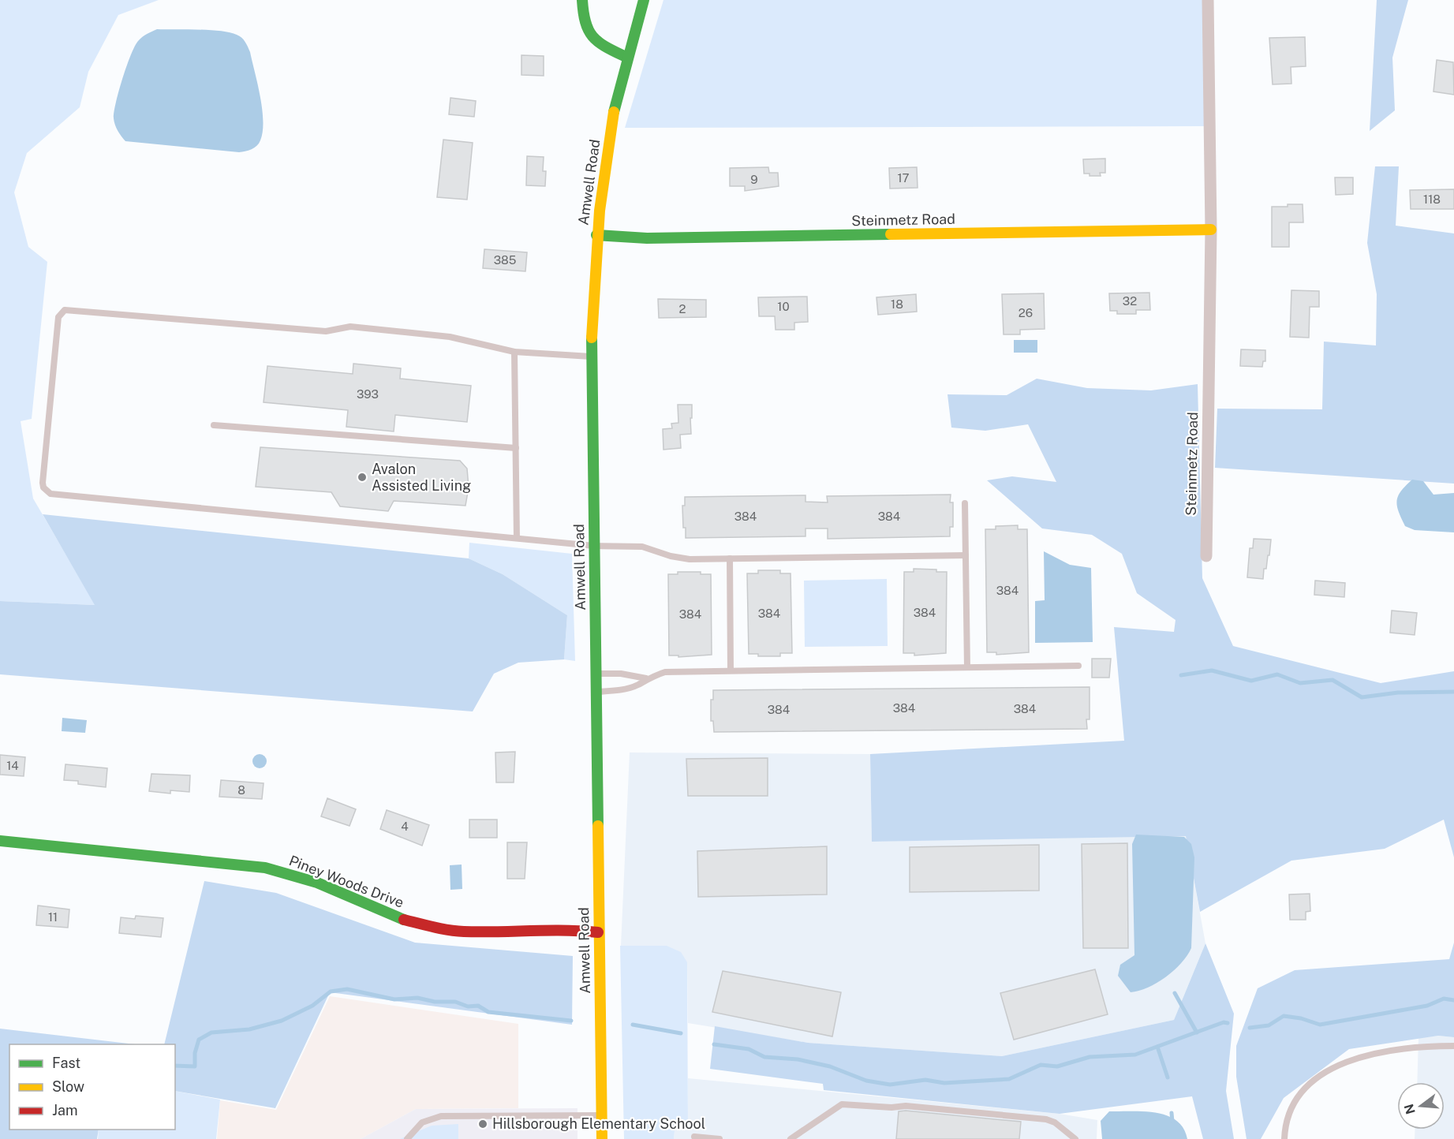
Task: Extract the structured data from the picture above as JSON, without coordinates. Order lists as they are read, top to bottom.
{
  "streets": {
    "street": ["Amwell Road", "Steinmetz Road", "Piney Woods Drive"]
  },
  "crossings": [
    ["Amwell Road", "Steinmetz Road"],
    ["Amwell Road", "Piney Woods Drive"]
  ],
  "places": ["Avalon Assisted Living", "Hillsborough Elementary School"],
  "house_numbers": [
    "17",
    "9",
    "118",
    "385",
    "32",
    "18",
    "10",
    "2",
    "26",
    "393",
    "384",
    "384",
    "384",
    "384",
    "384",
    "384",
    "384",
    "384",
    "384",
    "14",
    "8",
    "4",
    "11"
  ],
  "legend": ["Fast", "Slow", "Jam"],
  "north": "left"
}
